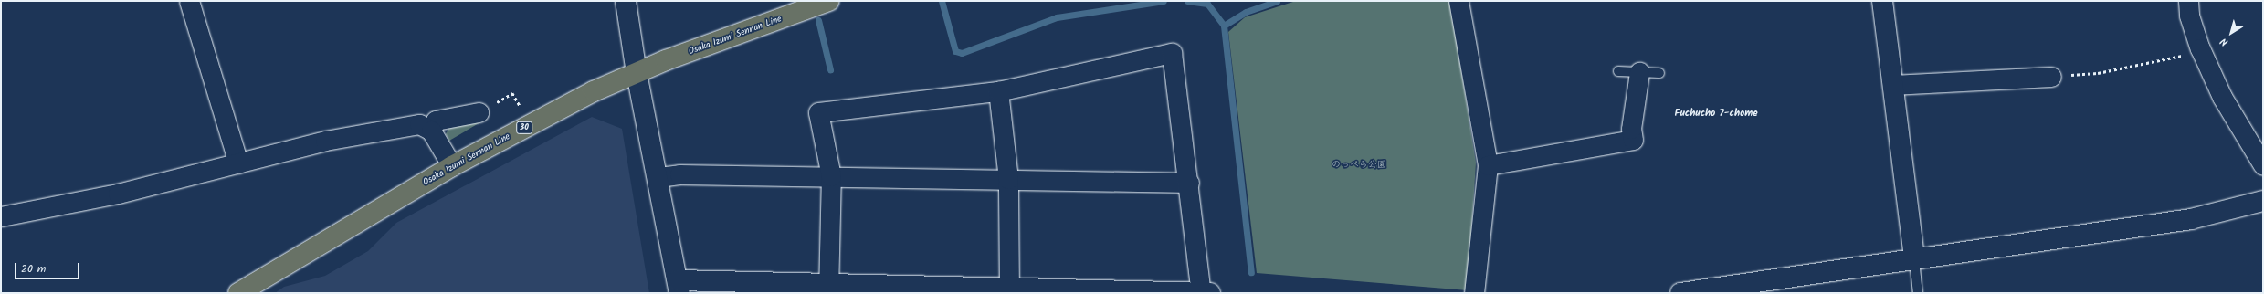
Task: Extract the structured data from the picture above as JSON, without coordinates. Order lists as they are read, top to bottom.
{
  "streets": {
    "main road": ["Osaka Izumi Sennan Line", "30"]
  },
  "districts": ["Fuchucho 7-chome"],
  "parks": ["のっぺら公園"],
  "scale_bar": "20 m",
  "north": "bottom left"
}
